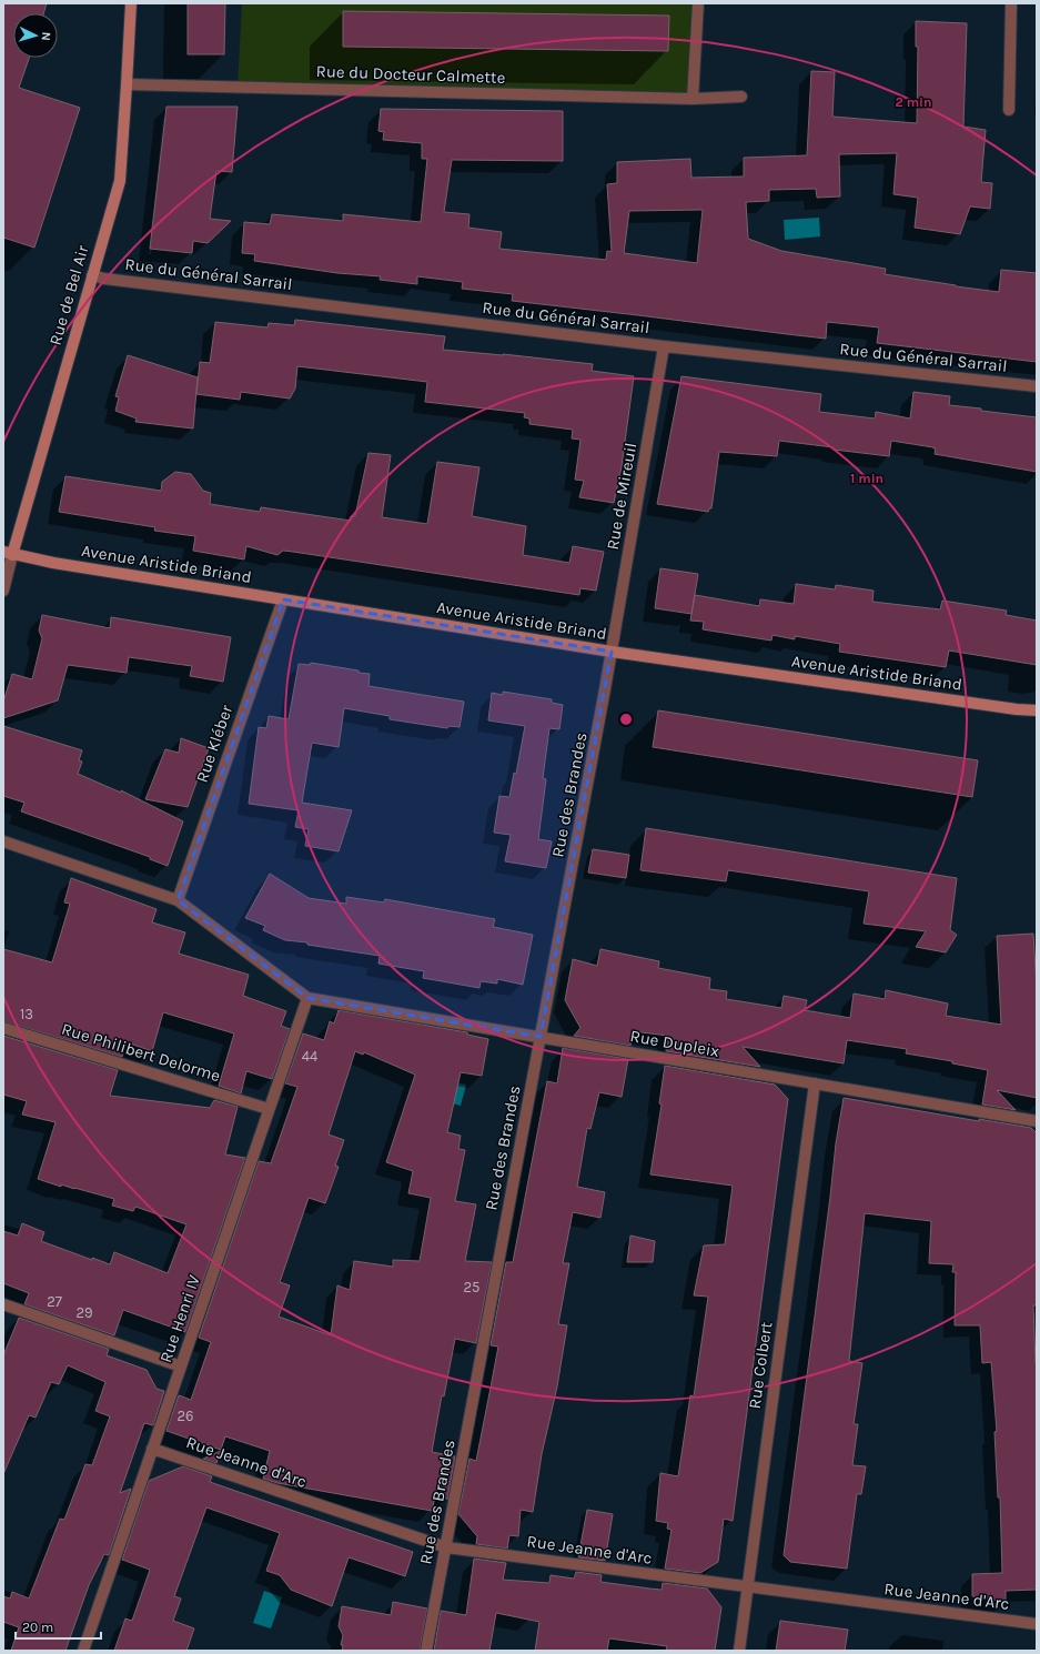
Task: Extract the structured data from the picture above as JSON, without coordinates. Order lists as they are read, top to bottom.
{
  "streets": {
    "street": [
      "Rue du Docteur Calmette",
      "Rue du Général Sarrail",
      "Rue de Bel Air",
      "Rue de Mireuil",
      "Avenue Aristide Briand",
      "Rue Kléber",
      "Rue des Brandes",
      "Rue Dupleix",
      "Rue Philibert Delorme",
      "Rue Henri IV",
      "Rue Colbert",
      "Rue Jeanne d'Arc"
    ]
  },
  "crossings": [
    ["Rue du Docteur Calmette", "Rue de Bel Air"],
    ["Rue du Général Sarrail", "Rue de Bel Air"],
    ["Rue du Général Sarrail", "Rue de Mireuil"],
    ["Rue de Bel Air", "Avenue Aristide Briand"],
    ["Rue de Mireuil", "Avenue Aristide Briand"],
    ["Rue de Mireuil", "Rue des Brandes"],
    ["Avenue Aristide Briand", "Rue Kléber"],
    ["Avenue Aristide Briand", "Rue des Brandes"],
    ["Rue des Brandes", "Rue Dupleix"],
    ["Rue des Brandes", "Rue Jeanne d'Arc"],
    ["Rue Dupleix", "Rue Henri IV"],
    ["Rue Dupleix", "Rue Colbert"],
    ["Rue Philibert Delorme", "Rue Henri IV"],
    ["Rue Henri IV", "Rue Jeanne d'Arc"],
    ["Rue Colbert", "Rue Jeanne d'Arc"]
  ],
  "house_numbers": [
    "13",
    "44",
    "25",
    "27",
    "29",
    "26"
  ],
  "scale_bar": "20 m",
  "north": "right",
  "rings": ["2 min", "1 min"]
}
